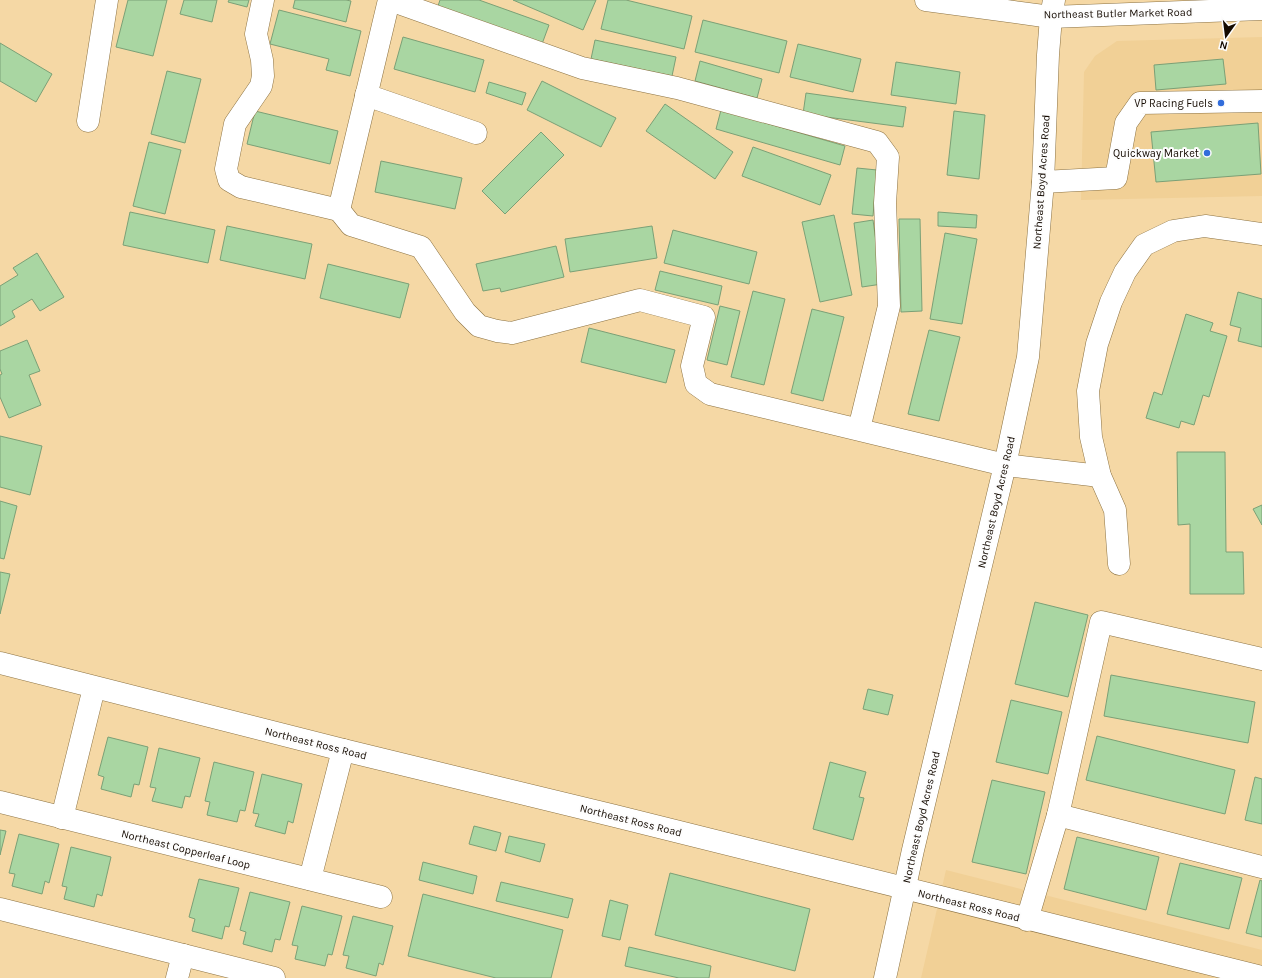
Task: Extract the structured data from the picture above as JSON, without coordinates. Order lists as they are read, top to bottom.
{
  "streets": {
    "street": [
      "Northeast Butler Market Road",
      "Northeast Boyd Acres Road",
      "Northeast Ross Road",
      "Northeast Copperleaf Loop"
    ]
  },
  "crossings": [
    ["Northeast Butler Market Road", "Northeast Boyd Acres Road"],
    ["Northeast Boyd Acres Road", "Northeast Ross Road"]
  ],
  "places": ["VP Racing Fuels", "Quickway Market"],
  "north": "bottom"
}
